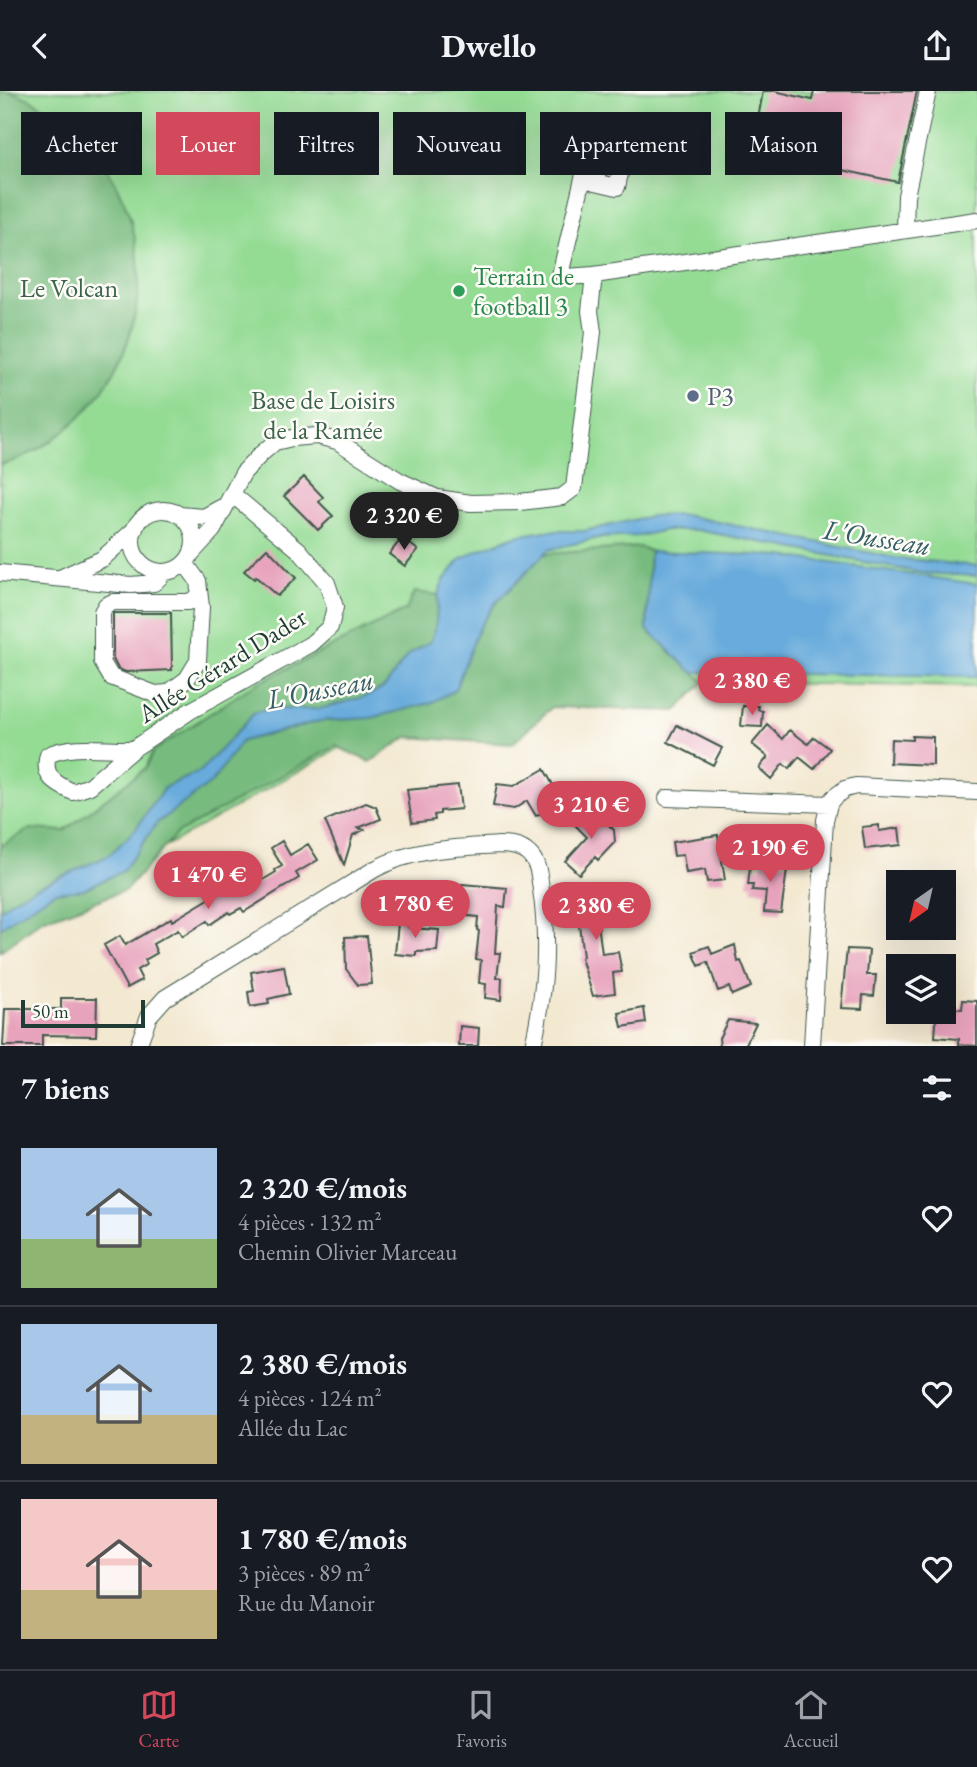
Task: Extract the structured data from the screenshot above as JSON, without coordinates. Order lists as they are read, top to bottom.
{
  "streets": {
    "street": ["Allée Gérard Dader"]
  },
  "water": ["L'Ousseau"],
  "parks": ["Le Volcan", "Base de Loisirs de la Ramée"],
  "places": ["Terrain de football 3", "P3"],
  "scale_bar": "50 m",
  "north": "bottom left",
  "page": {
    "header": "Dwello",
    "chip": [
      "Acheter",
      "Louer",
      "Filtres",
      "Nouveau",
      "Appartement",
      "Maison"
    ],
    "price": [
      "2 320 €",
      "2 380 €",
      "3 210 €",
      "2 190 €",
      "1 470 €",
      "1 780 €",
      "2 380 €"
    ],
    "scale": "50 m",
    "heading": "7 biens",
    "list": [
      {
        "name": "2 320 €/mois",
        "note": "4 pièces · 132 m² · Chemin Olivier Marceau"
      },
      {
        "name": "2 380 €/mois",
        "note": "4 pièces · 124 m² · Allée du Lac"
      },
      {
        "name": "1 780 €/mois",
        "note": "3 pièces · 89 m² · Rue du Manoir"
      }
    ],
    "tabs": ["Carte", "Favoris", "Accueil"]
  }
}
